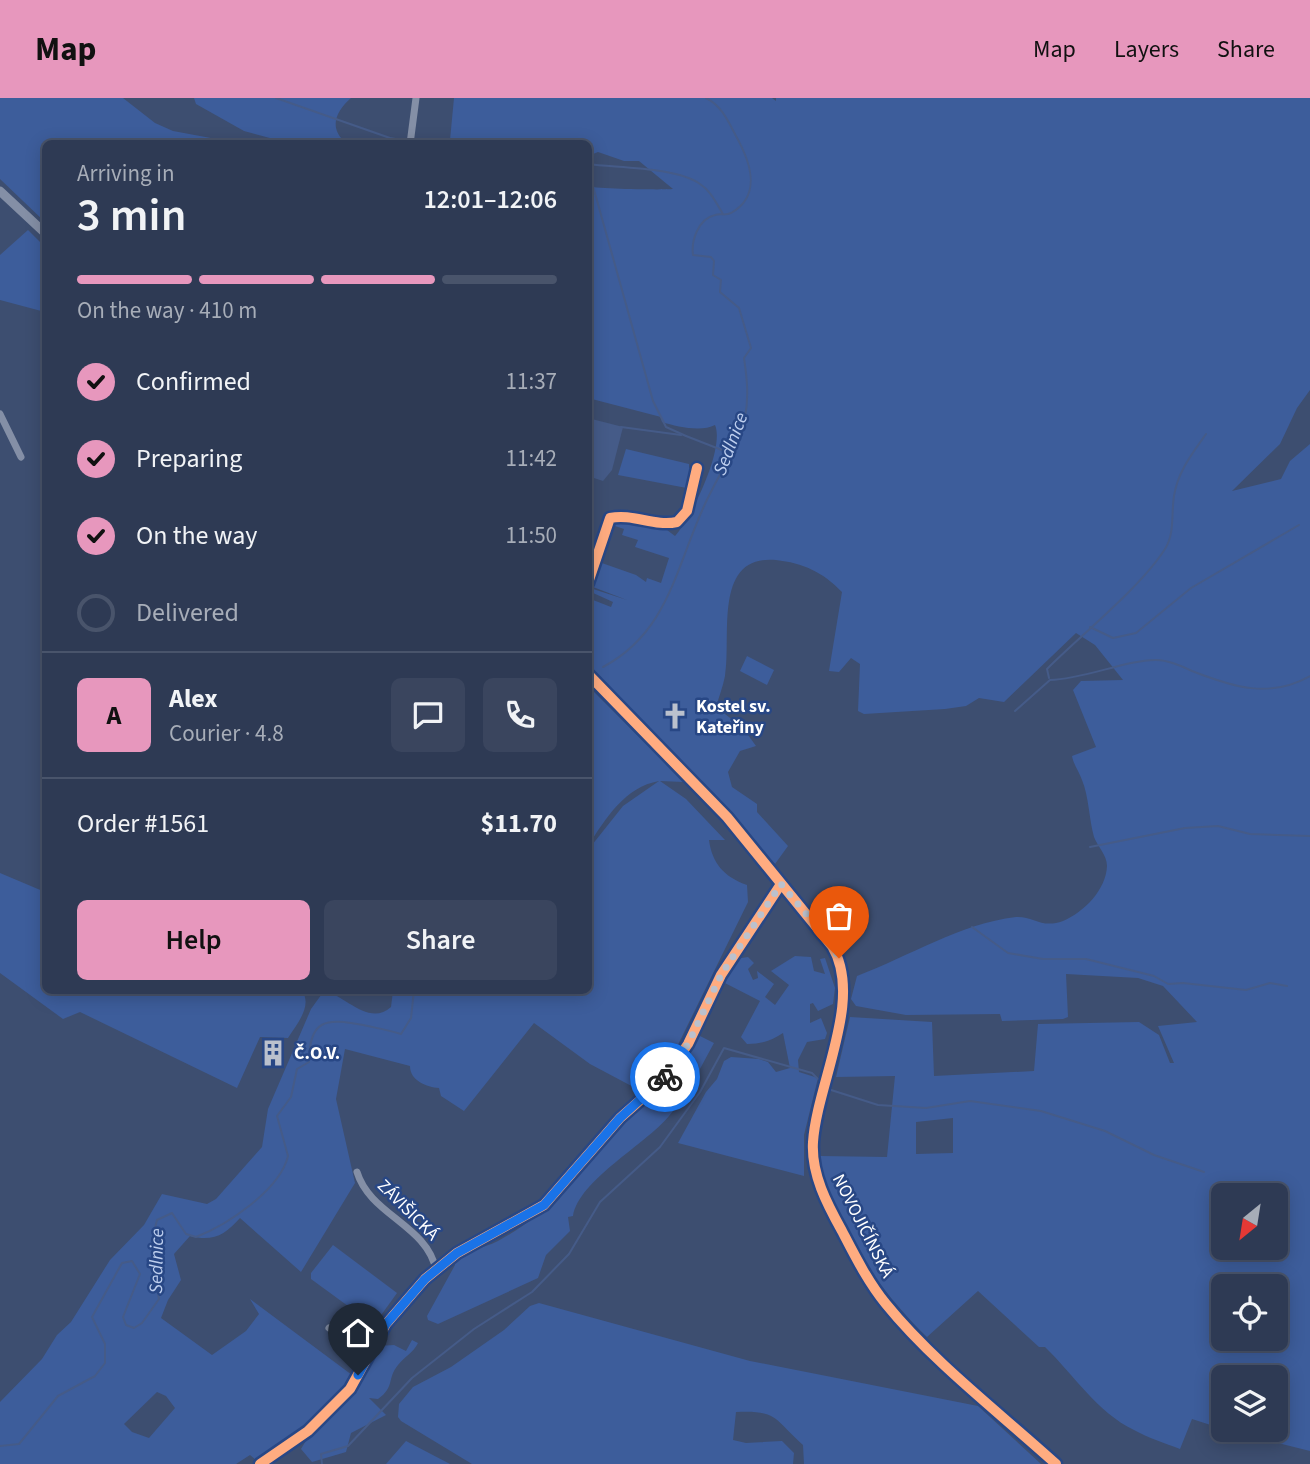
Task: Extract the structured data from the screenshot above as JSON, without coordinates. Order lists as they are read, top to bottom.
{
  "streets": {
    "street": ["ZÁVIŠICKÁ", "NOVOJIČÍNSKÁ"]
  },
  "crossings": [
    ["ZÁVIŠICKÁ", "NOVOJIČÍNSKÁ"]
  ],
  "water": ["Sedlnice"],
  "places": {
    "church": ["Kostel sv. Kateřiny"],
    "building": ["Č.O.V."]
  },
  "north": "bottom left",
  "page": {
    "header": "Map",
    "nav": ["Map", "Layers", "Share"],
    "heading": ["3 min", "Arriving in", "12:01–12:06"],
    "panel": [
      "Alex",
      "Courier · 4.8",
      "Order #1561",
      "$11.70"
    ],
    "bar": "On the way · 410 m",
    "list": [
      ["Confirmed", "11:37"],
      ["Preparing", "11:42"],
      ["On the way", "11:50"],
      "Delivered"
    ],
    "round": "A",
    "buttons": ["Help", "Share"]
  }
}
